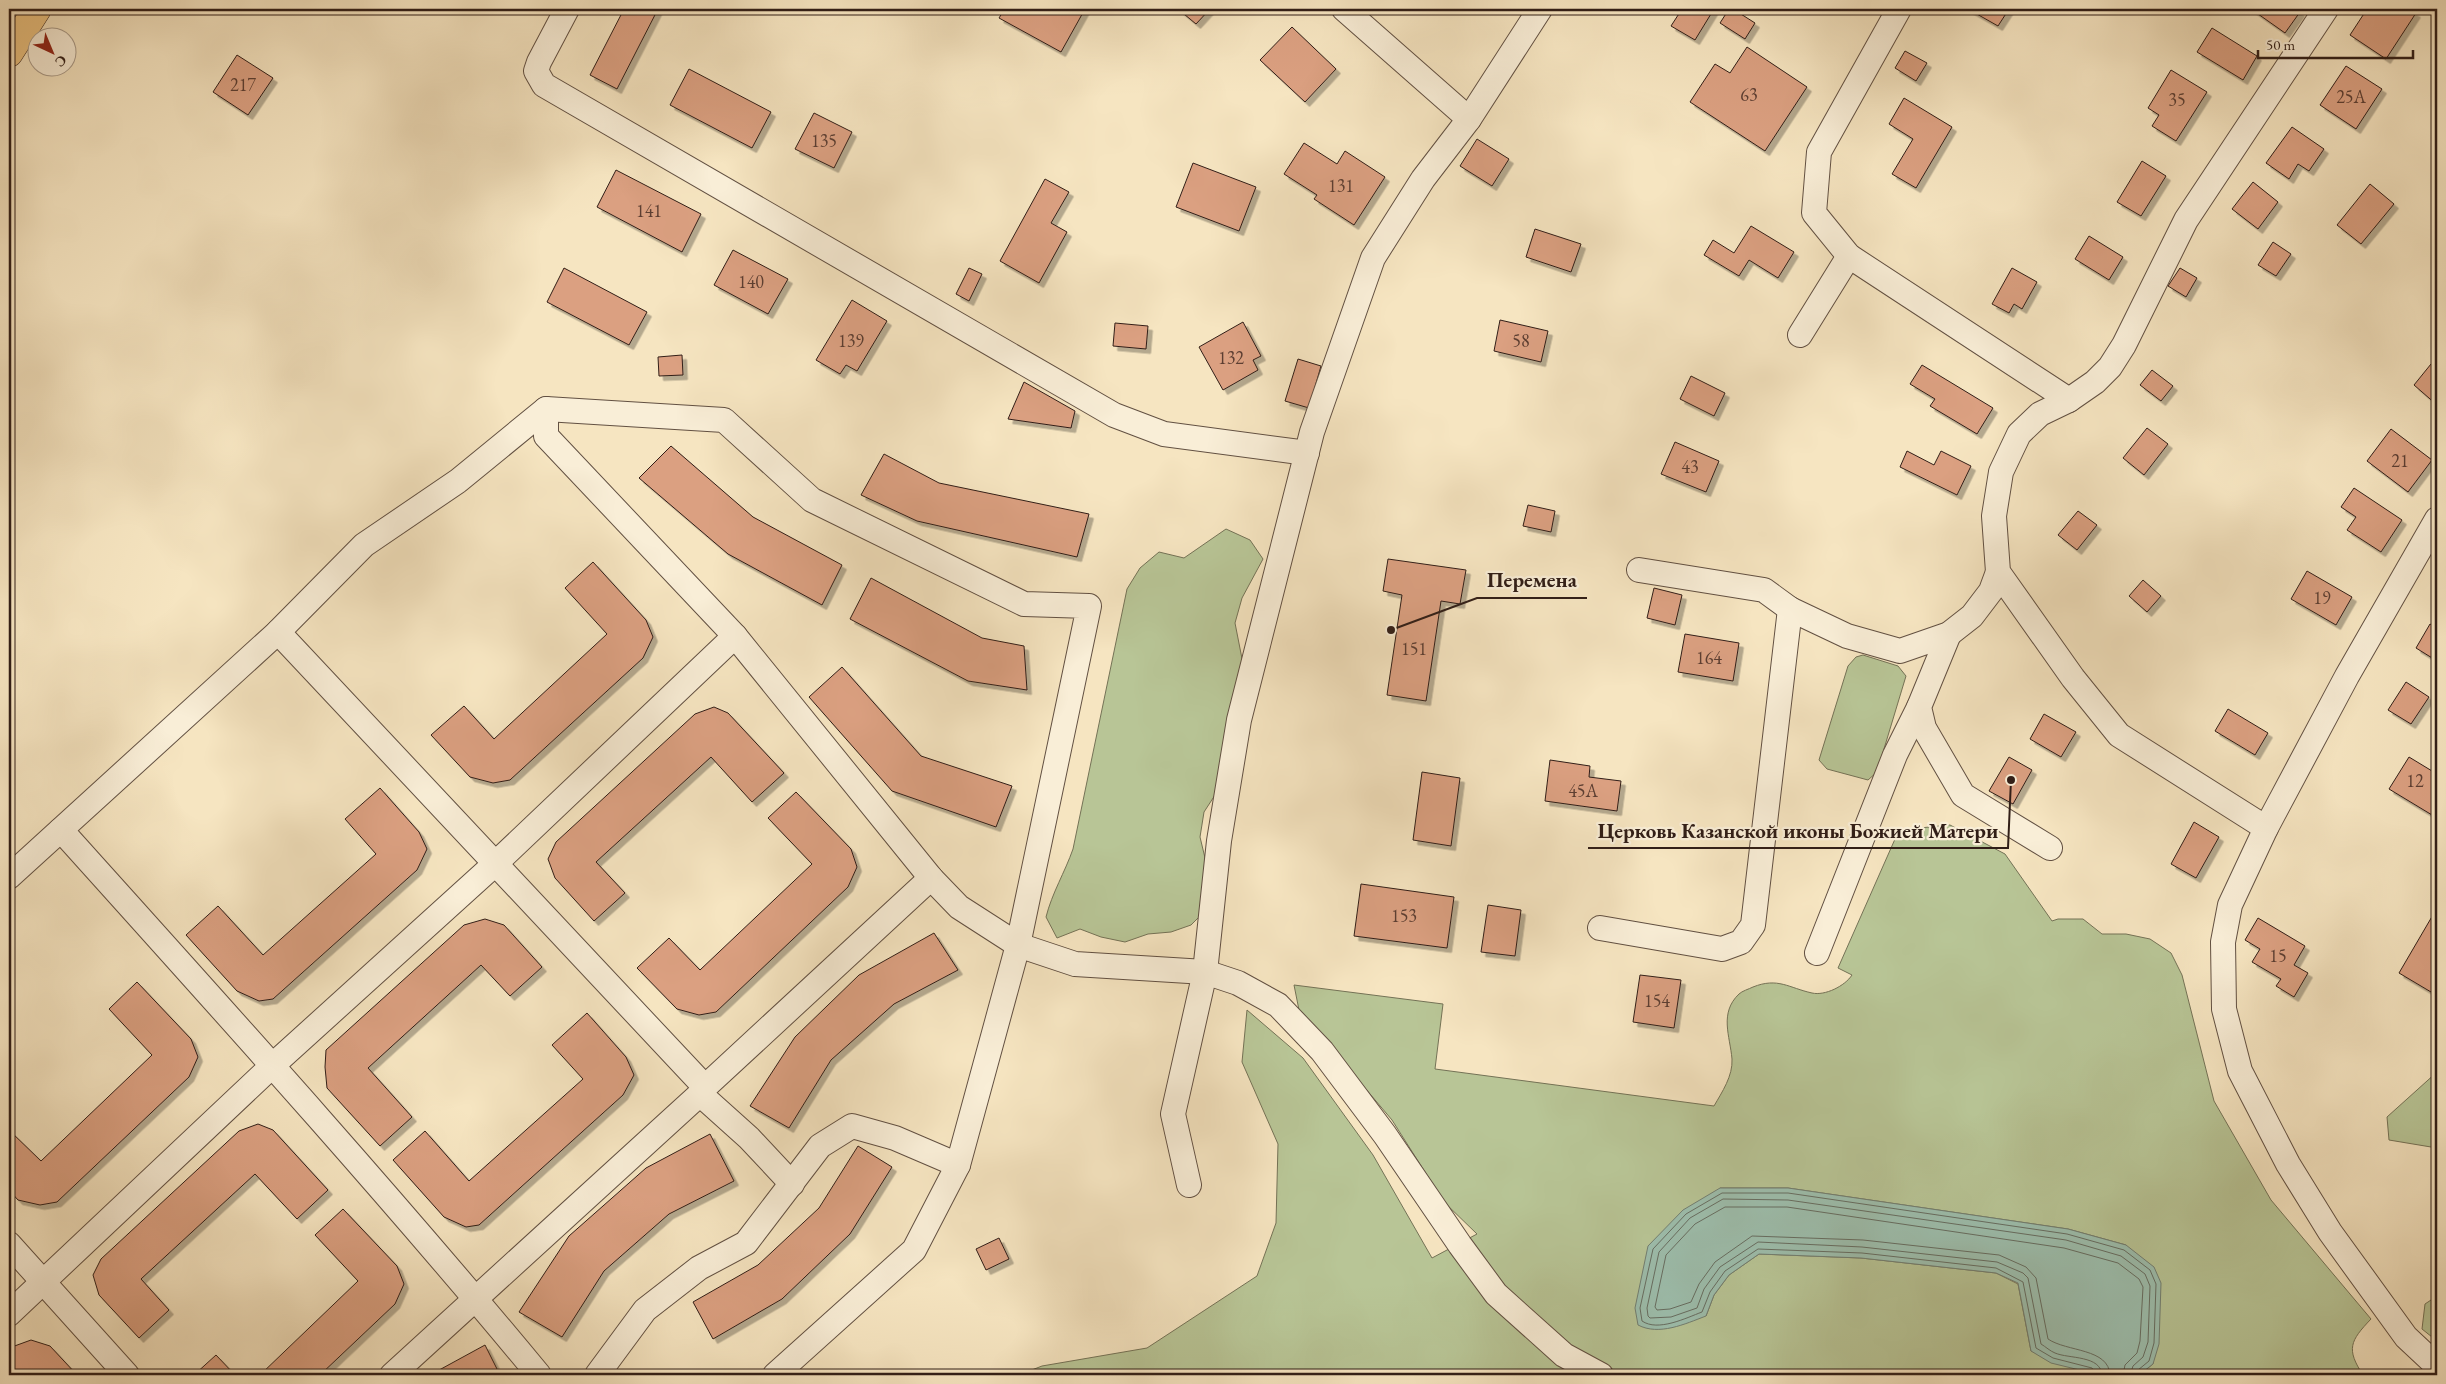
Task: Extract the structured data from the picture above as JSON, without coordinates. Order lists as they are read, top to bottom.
{
  "places": ["Перемена", "Церковь Казанской иконы Божией Матери"],
  "house_numbers": [
    "217",
    "63",
    "25А",
    "35",
    "135",
    "131",
    "141",
    "140",
    "139",
    "58",
    "132",
    "21",
    "43",
    "19",
    "151",
    "164",
    "12",
    "45А",
    "153",
    "15",
    "154"
  ],
  "scale_bar": "50 m",
  "north": "bottom right"
}
